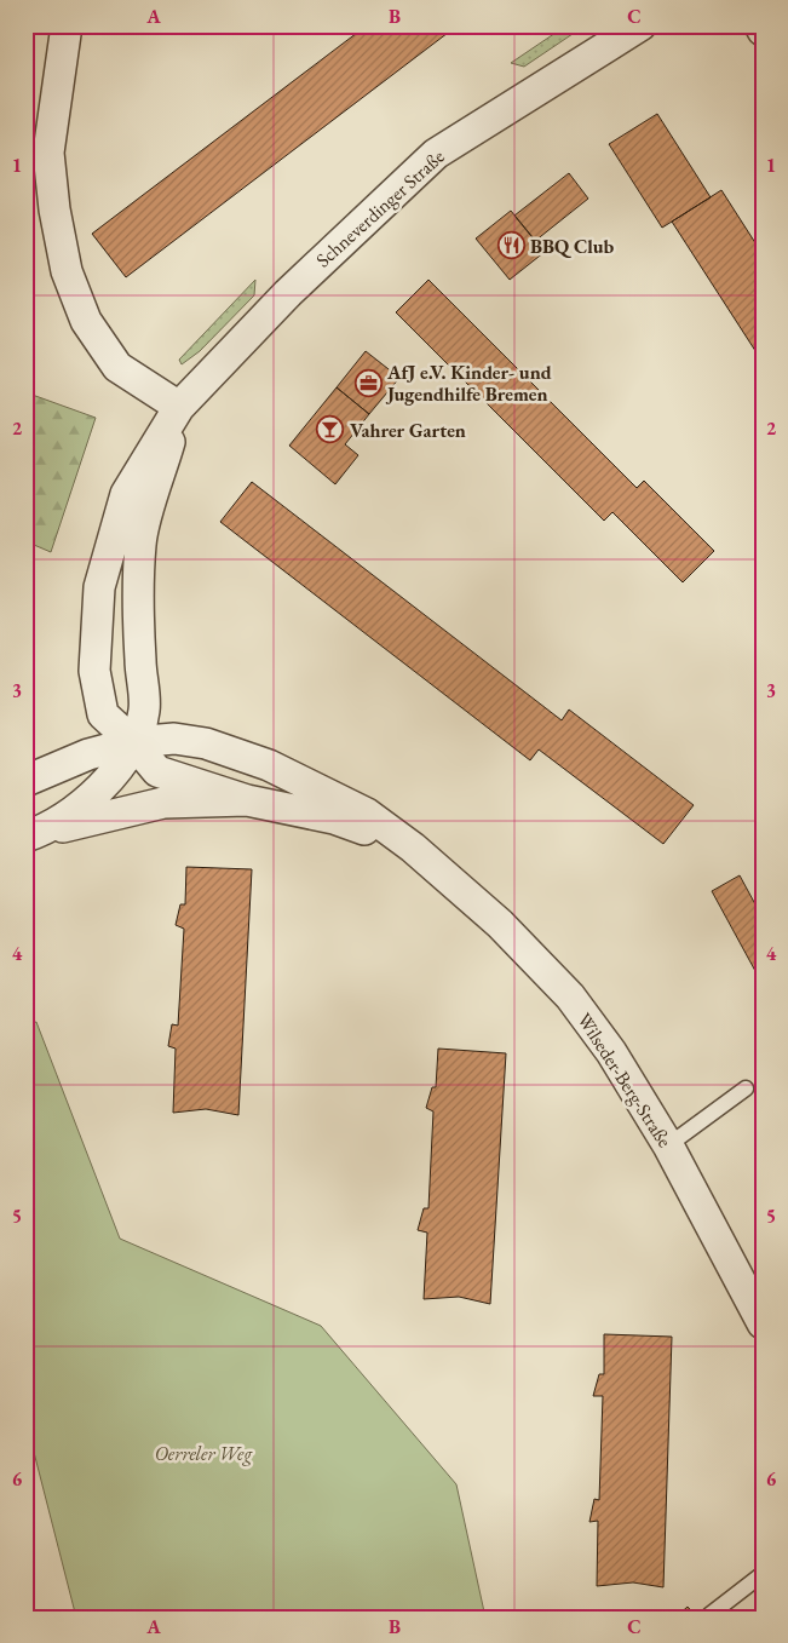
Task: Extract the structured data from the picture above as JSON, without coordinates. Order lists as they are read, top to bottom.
{
  "streets": {
    "street": ["Schneverdinger Straße", "Wilseder-Berg-Straße"]
  },
  "crossings": [
    ["Schneverdinger Straße", "Wilseder-Berg-Straße"]
  ],
  "parks": ["Oerreler Weg"],
  "places": {
    "restaurant": ["BBQ Club"],
    "office": ["AfJ e.V. Kinder- und Jugendhilfe Bremen"],
    "bar": ["Vahrer Garten"]
  },
  "grid": {
    "columns": ["A", "B", "C"],
    "rows": [
      "1",
      "2",
      "3",
      "4",
      "5",
      "6"
    ]
  }
}
